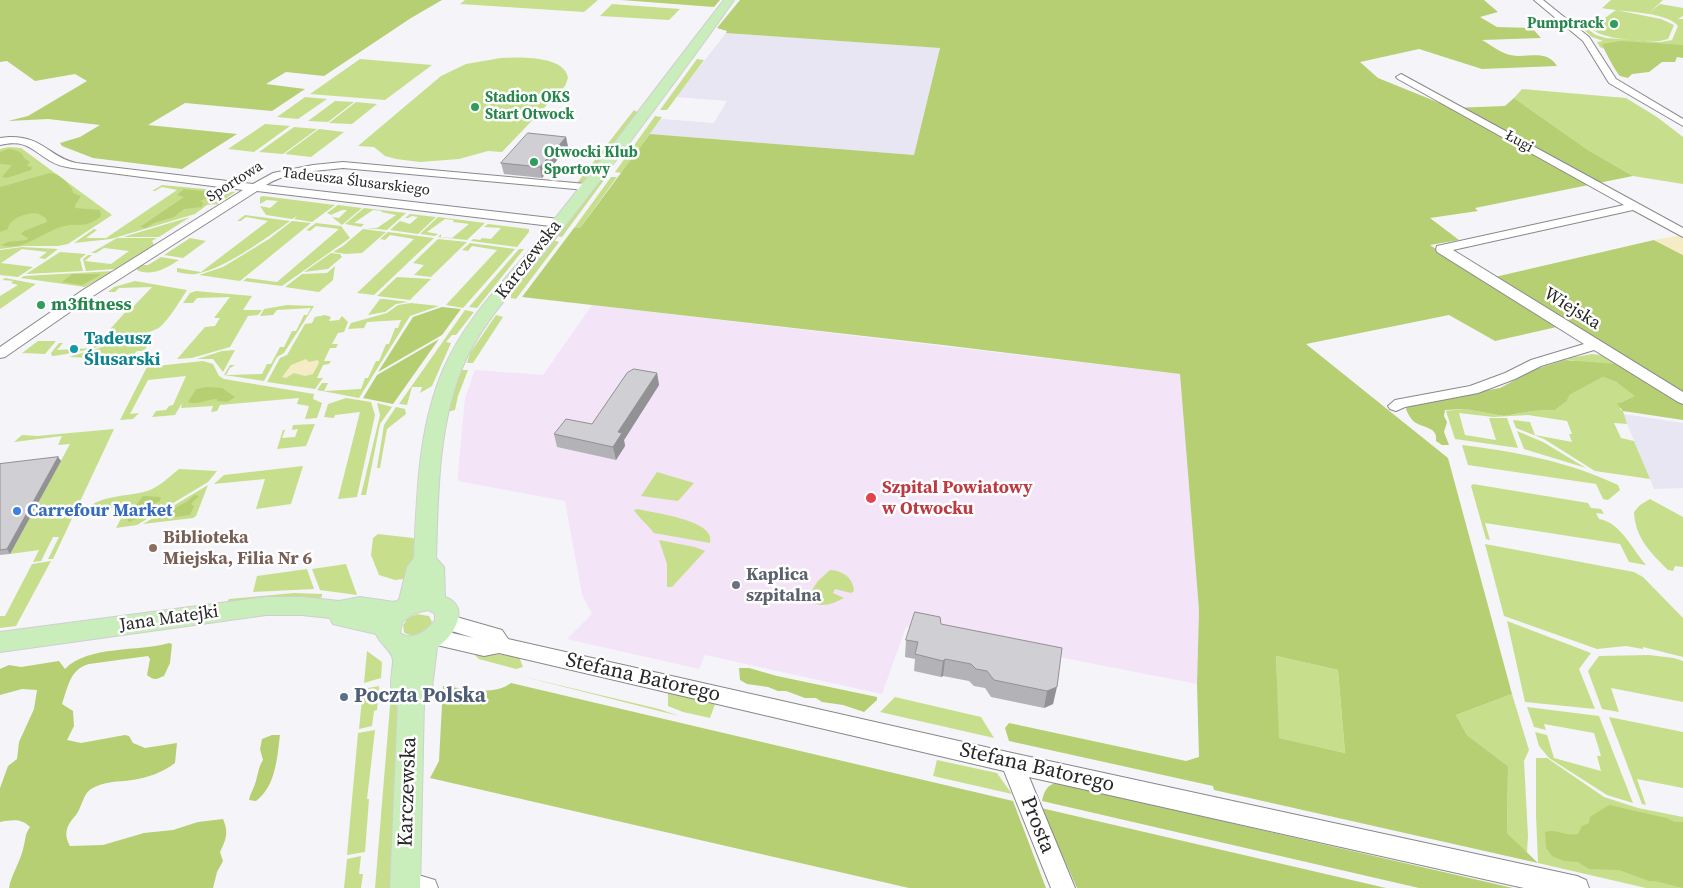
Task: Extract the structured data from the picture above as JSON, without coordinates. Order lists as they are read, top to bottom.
{
  "streets": {
    "main road": ["Karczewska", "Jana Matejki"],
    "street": [
      "Ługi",
      "Sportowa",
      "Tadeusza Ślusarskiego",
      "Wiejska",
      "Stefana Batorego",
      "Prosta"
    ]
  },
  "crossings": [
    ["Sportowa", "Tadeusza Ślusarskiego"],
    ["Sportowa", "Karczewska"],
    ["Tadeusza Ślusarskiego", "Karczewska"],
    ["Karczewska", "Jana Matejki"],
    ["Karczewska", "Stefana Batorego"],
    ["Stefana Batorego", "Prosta"]
  ],
  "places": [
    "Pumptrack",
    "Stadion OKS Start Otwock",
    "Otwocki Klub Sportowy",
    "m3fitness",
    "Tadeusz Ślusarski",
    "Szpital Powiatowy w Otwocku",
    "Carrefour Market",
    "Biblioteka Miejska, Filia Nr 6",
    "Kaplica szpitalna",
    "Poczta Polska"
  ]
}
